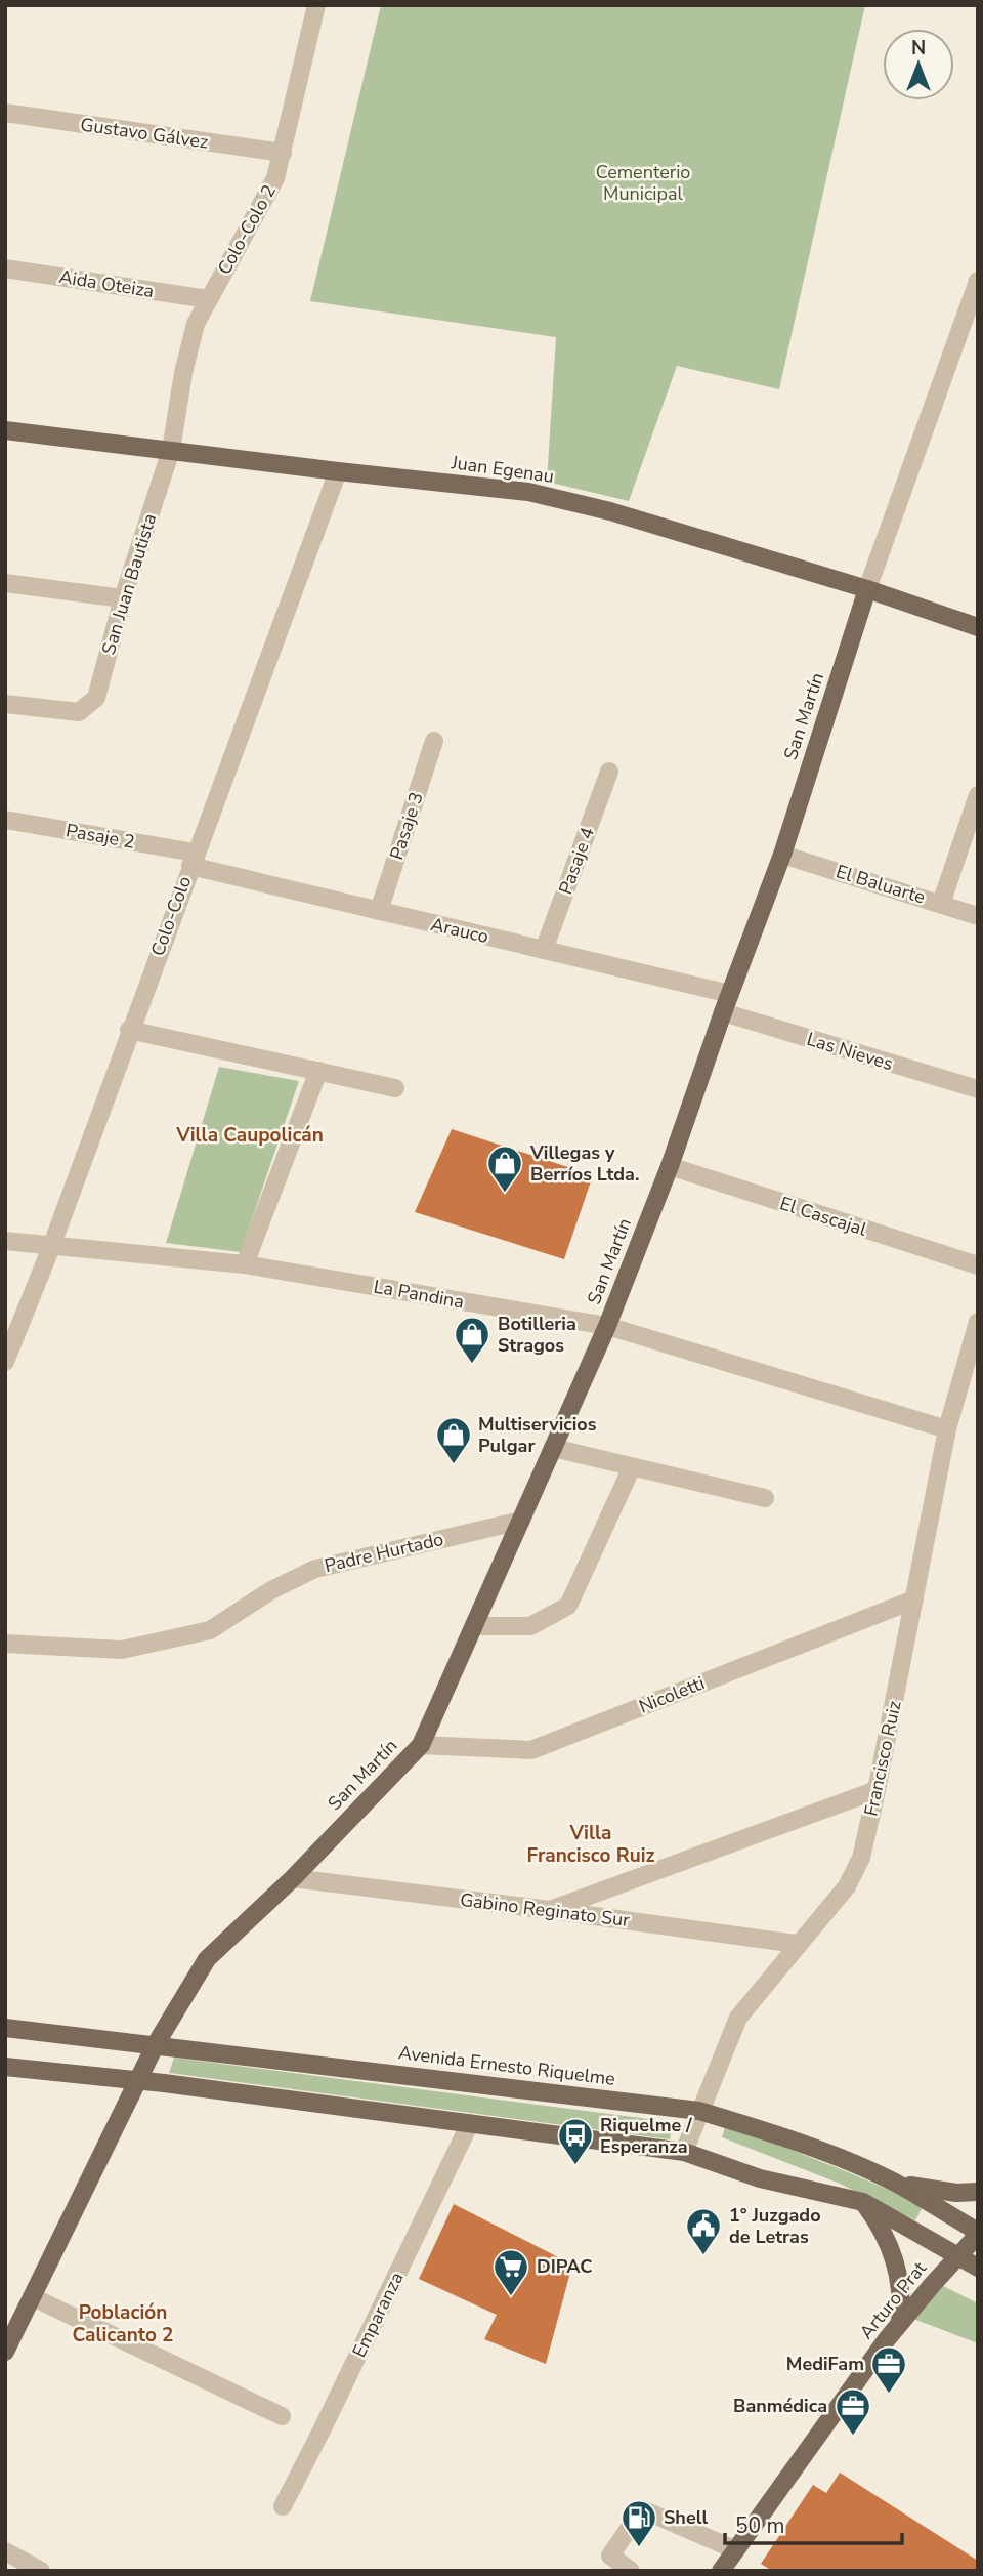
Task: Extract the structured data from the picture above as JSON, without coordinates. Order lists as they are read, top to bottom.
{
  "streets": {
    "main road": [
      "Juan Egenau",
      "San Martín",
      "Avenida Ernesto Riquelme",
      "Arturo Prat"
    ],
    "street": [
      "Gustavo Gálvez",
      "Colo-Colo 2",
      "Aida Oteiza",
      "San Juan Bautista",
      "Pasaje 3",
      "Pasaje 2",
      "Pasaje 4",
      "El Baluarte",
      "Colo-Colo",
      "Arauco",
      "Las Nieves",
      "El Cascajal",
      "La Pandina",
      "Padre Hurtado",
      "Nicoletti",
      "Francisco Ruiz",
      "Gabino Reginato Sur",
      "Emparanza"
    ]
  },
  "crossings": [
    ["Gustavo Gálvez", "Colo-Colo 2"],
    ["Colo-Colo 2", "Aida Oteiza"],
    ["Colo-Colo 2", "Juan Egenau"],
    ["Colo-Colo 2", "San Juan Bautista"],
    ["Juan Egenau", "San Juan Bautista"],
    ["Juan Egenau", "San Martín"],
    ["Juan Egenau", "Colo-Colo"],
    ["San Martín", "El Baluarte"],
    ["San Martín", "Arauco"],
    ["San Martín", "Las Nieves"],
    ["San Martín", "El Cascajal"],
    ["San Martín", "La Pandina"],
    ["San Martín", "Padre Hurtado"],
    ["San Martín", "Nicoletti"],
    ["San Martín", "Gabino Reginato Sur"],
    ["San Martín", "Avenida Ernesto Riquelme"],
    ["Pasaje 3", "Arauco"],
    ["Pasaje 2", "Colo-Colo"],
    ["Pasaje 2", "Arauco"],
    ["Pasaje 4", "Arauco"],
    ["Colo-Colo", "Arauco"],
    ["Colo-Colo", "La Pandina"],
    ["La Pandina", "Francisco Ruiz"],
    ["Nicoletti", "Francisco Ruiz"],
    ["Francisco Ruiz", "Gabino Reginato Sur"],
    ["Francisco Ruiz", "Avenida Ernesto Riquelme"],
    ["Avenida Ernesto Riquelme", "Arturo Prat"]
  ],
  "districts": ["Villa Caupolicán", "Villa Francisco Ruiz", "Población Calicanto 2"],
  "parks": ["Cementerio Municipal"],
  "places": {
    "shop": ["Villegas y Berríos Ltda.", "Botilleria Stragos", "Multiservicios Pulgar"],
    "bus stop": ["Riquelme / Esperanza"],
    "public building": ["1° Juzgado de Letras"],
    "supermarket": ["DIPAC"],
    "office": ["MediFam", "Banmédica"],
    "fuel station": ["Shell"]
  },
  "scale_bar": "50 m",
  "north": "top"
}
